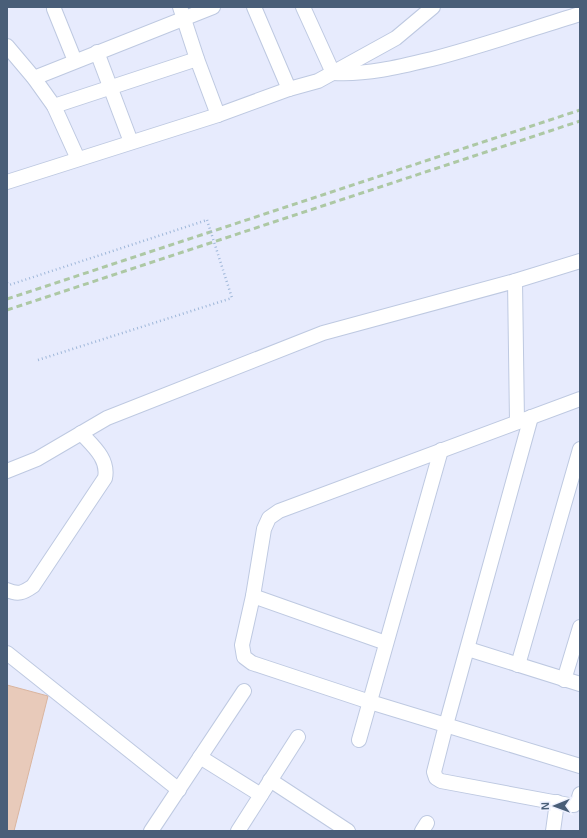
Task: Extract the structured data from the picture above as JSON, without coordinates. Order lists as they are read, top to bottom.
{
  "north": "left"
}
